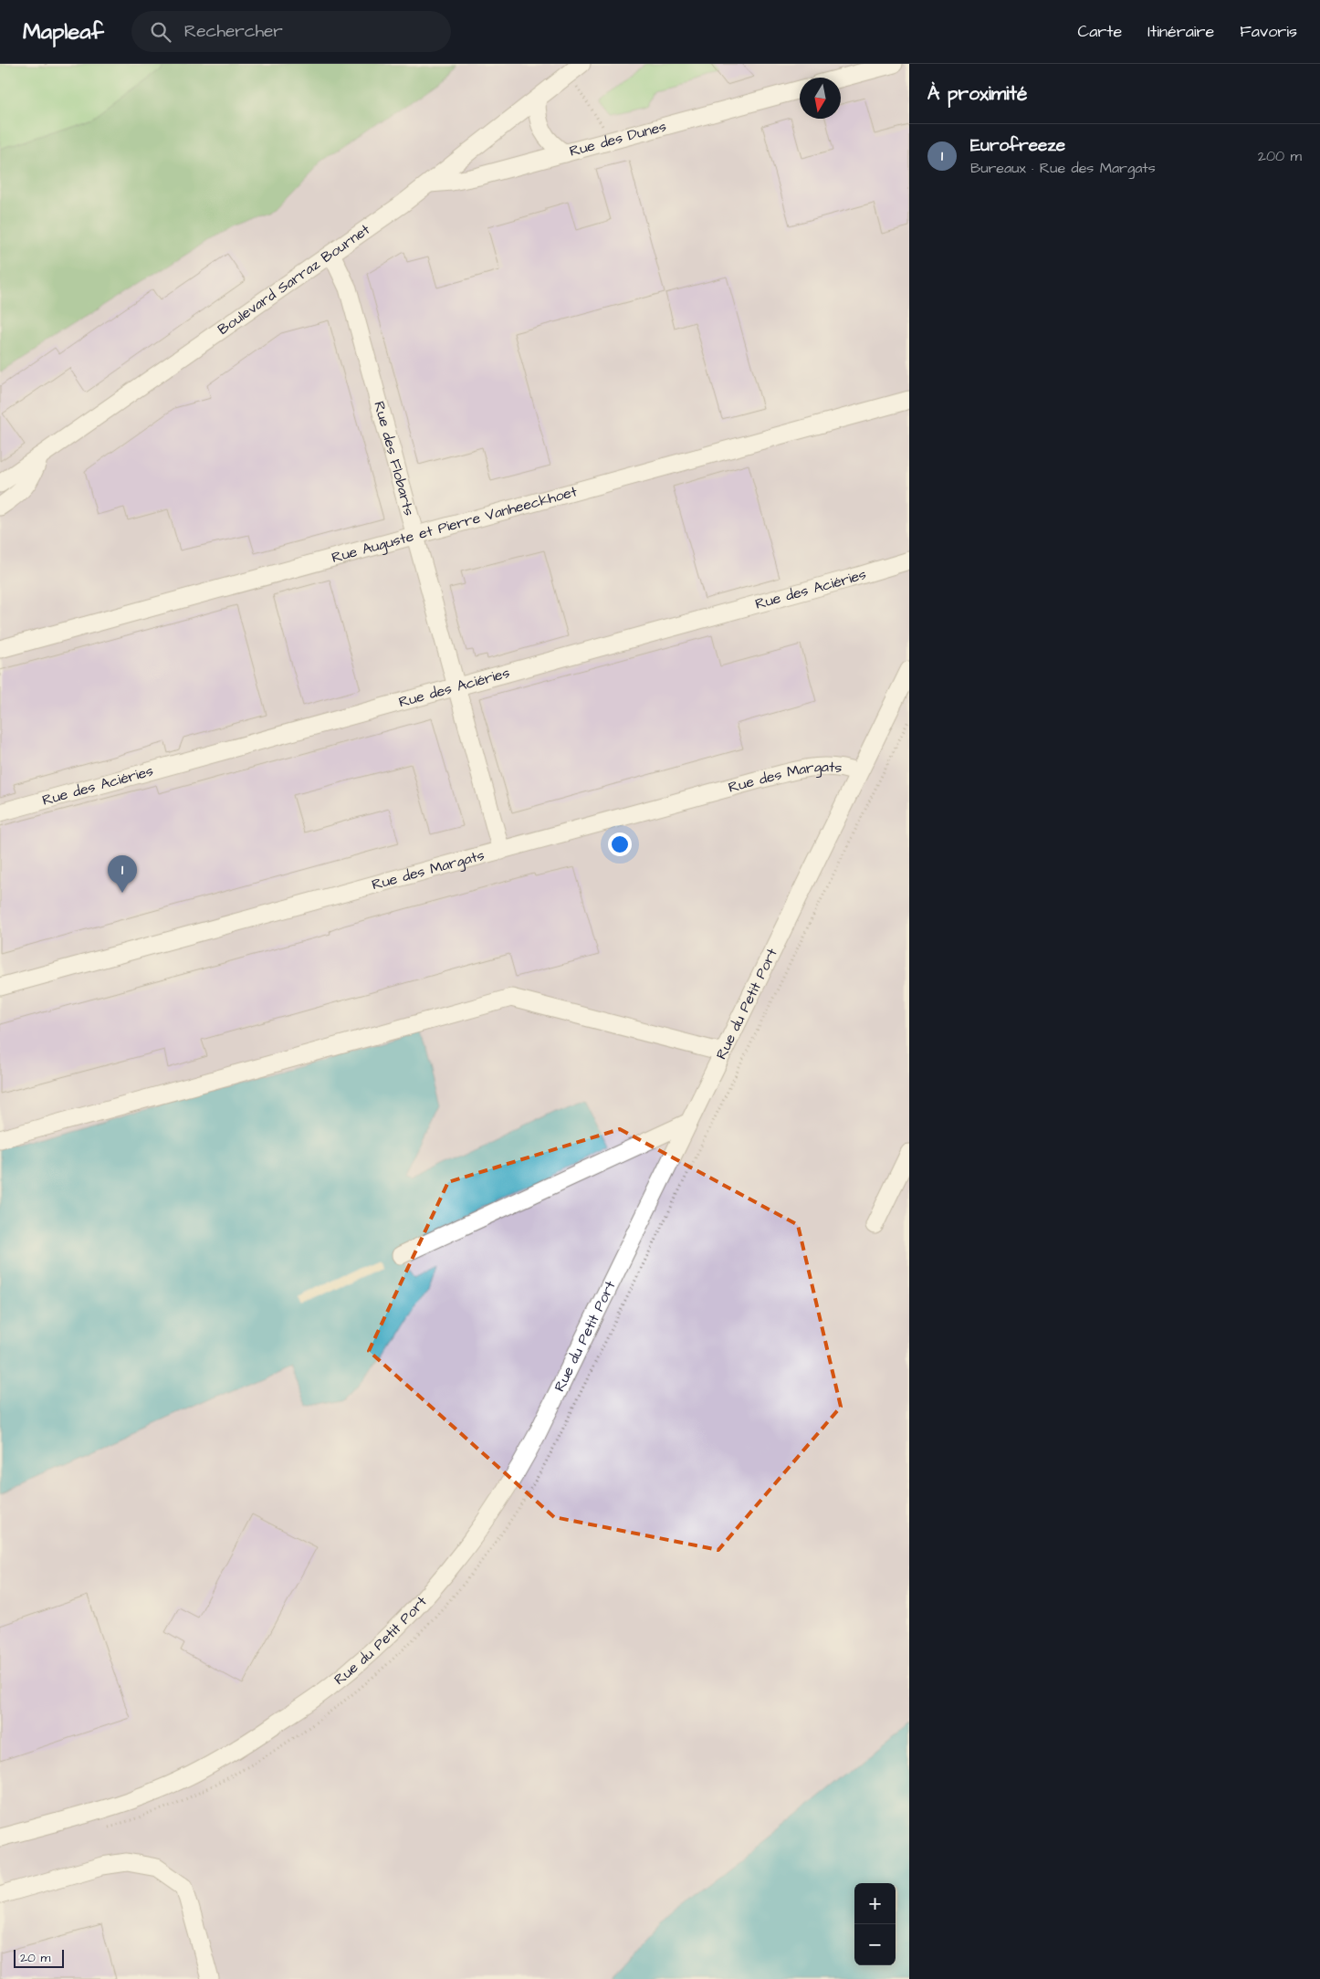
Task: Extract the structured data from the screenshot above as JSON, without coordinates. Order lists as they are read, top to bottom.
{
  "streets": {
    "street": [
      "Rue des Dunes",
      "Boulevard Sarraz Bournet",
      "Rue des Flobarts",
      "Rue Auguste et Pierre Vanheeckhoet",
      "Rue des Aciéries",
      "Rue des Margats",
      "Rue du Petit Port"
    ]
  },
  "crossings": [
    ["Rue des Dunes", "Boulevard Sarraz Bournet"],
    ["Boulevard Sarraz Bournet", "Rue des Flobarts"],
    ["Rue des Flobarts", "Rue Auguste et Pierre Vanheeckhoet"],
    ["Rue des Flobarts", "Rue des Aciéries"],
    ["Rue des Flobarts", "Rue des Margats"],
    ["Rue des Margats", "Rue du Petit Port"]
  ],
  "scale_bar": "20 m",
  "north": "bottom",
  "page": {
    "header": "Mapleaf",
    "search": "Rechercher",
    "nav": ["Carte", "Itinéraire", "Favoris"],
    "heading": "À proximité",
    "list": [
      {
        "mark": "1",
        "name": "Eurofreeze",
        "note": "Bureaux · Rue des Margats",
        "value": "200 m"
      }
    ],
    "pins": "1",
    "map_buttons": ["+", "−"],
    "scale": "20 m"
  }
}
